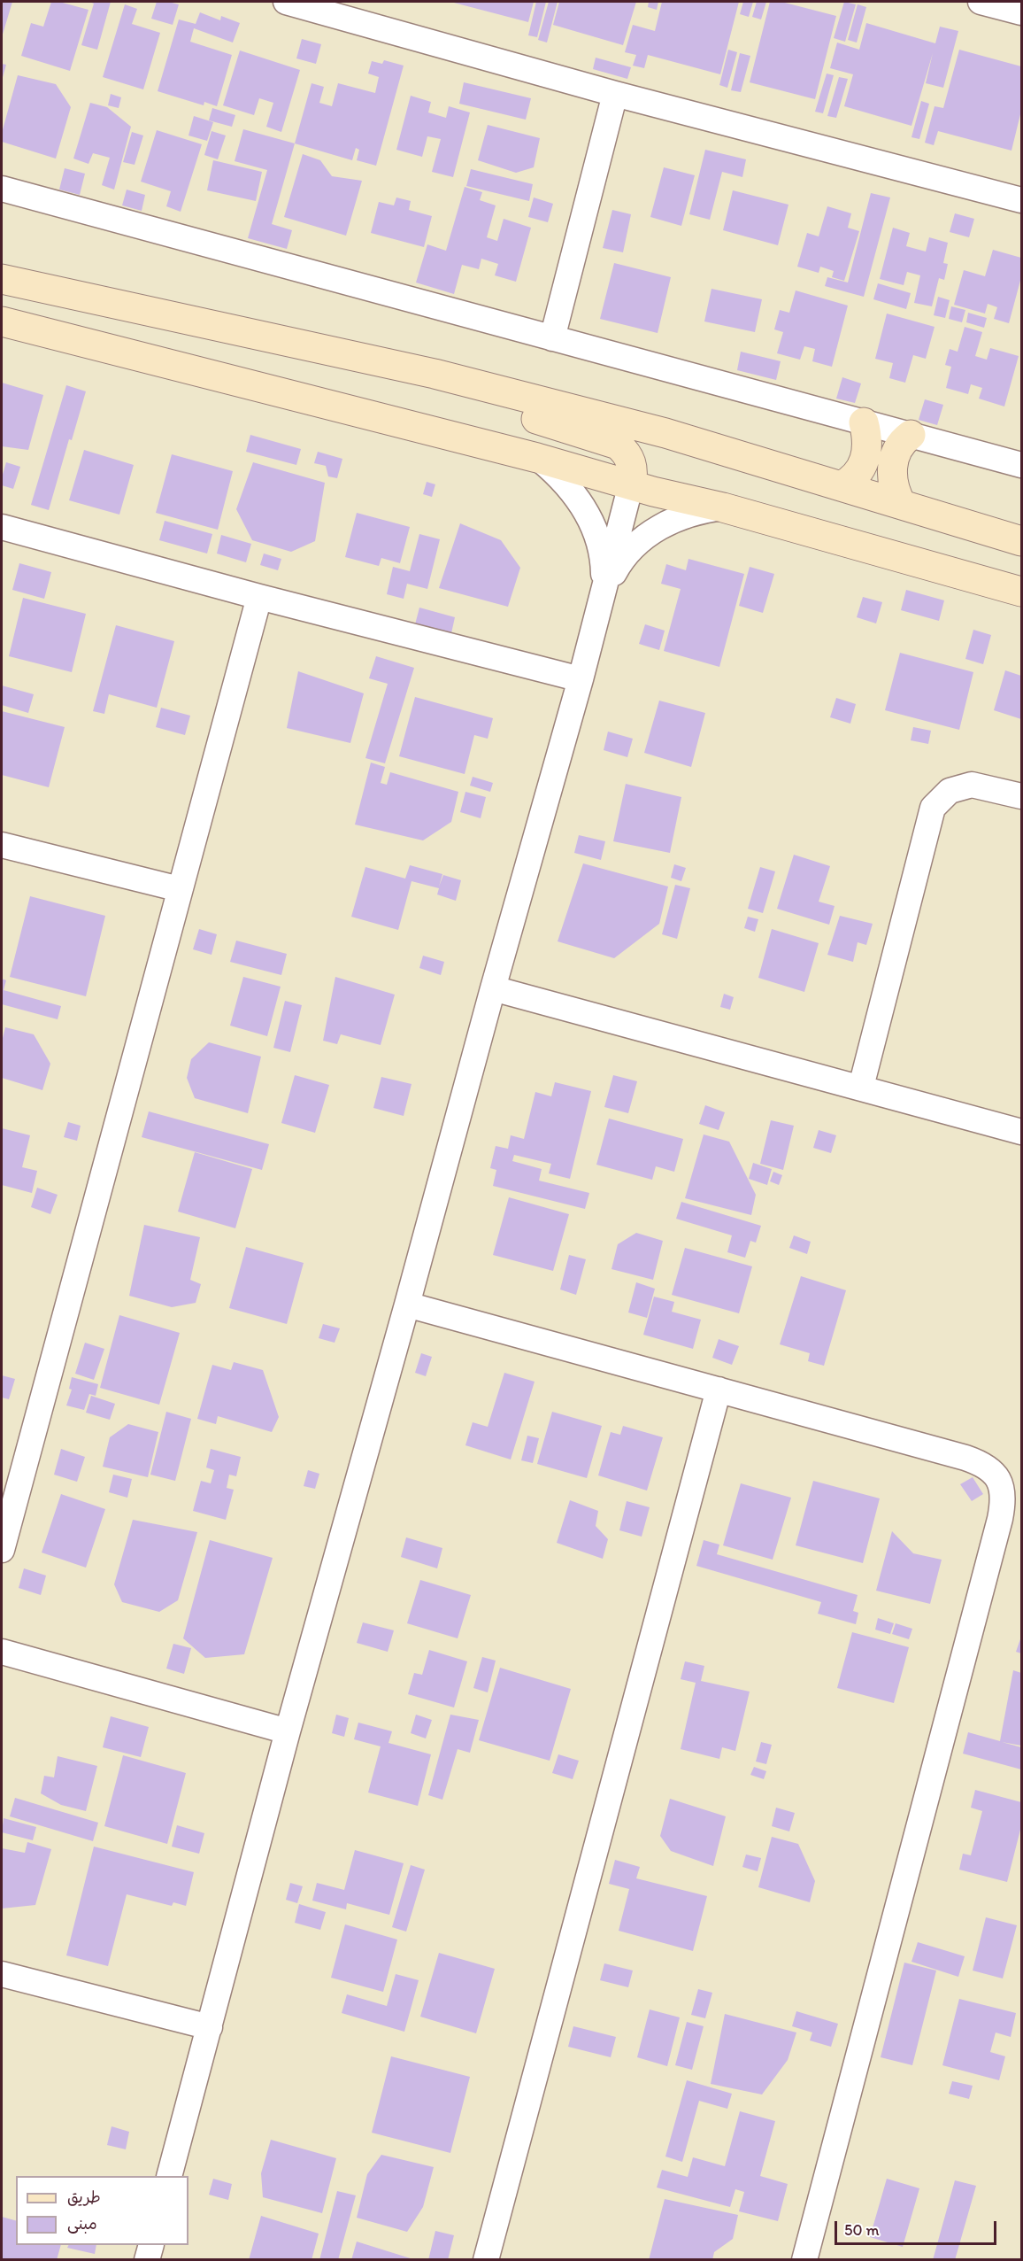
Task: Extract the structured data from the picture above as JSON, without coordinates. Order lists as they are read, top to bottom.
{
  "legend": ["طريق", "مبنى"],
  "scale_bar": "50 m"
}
